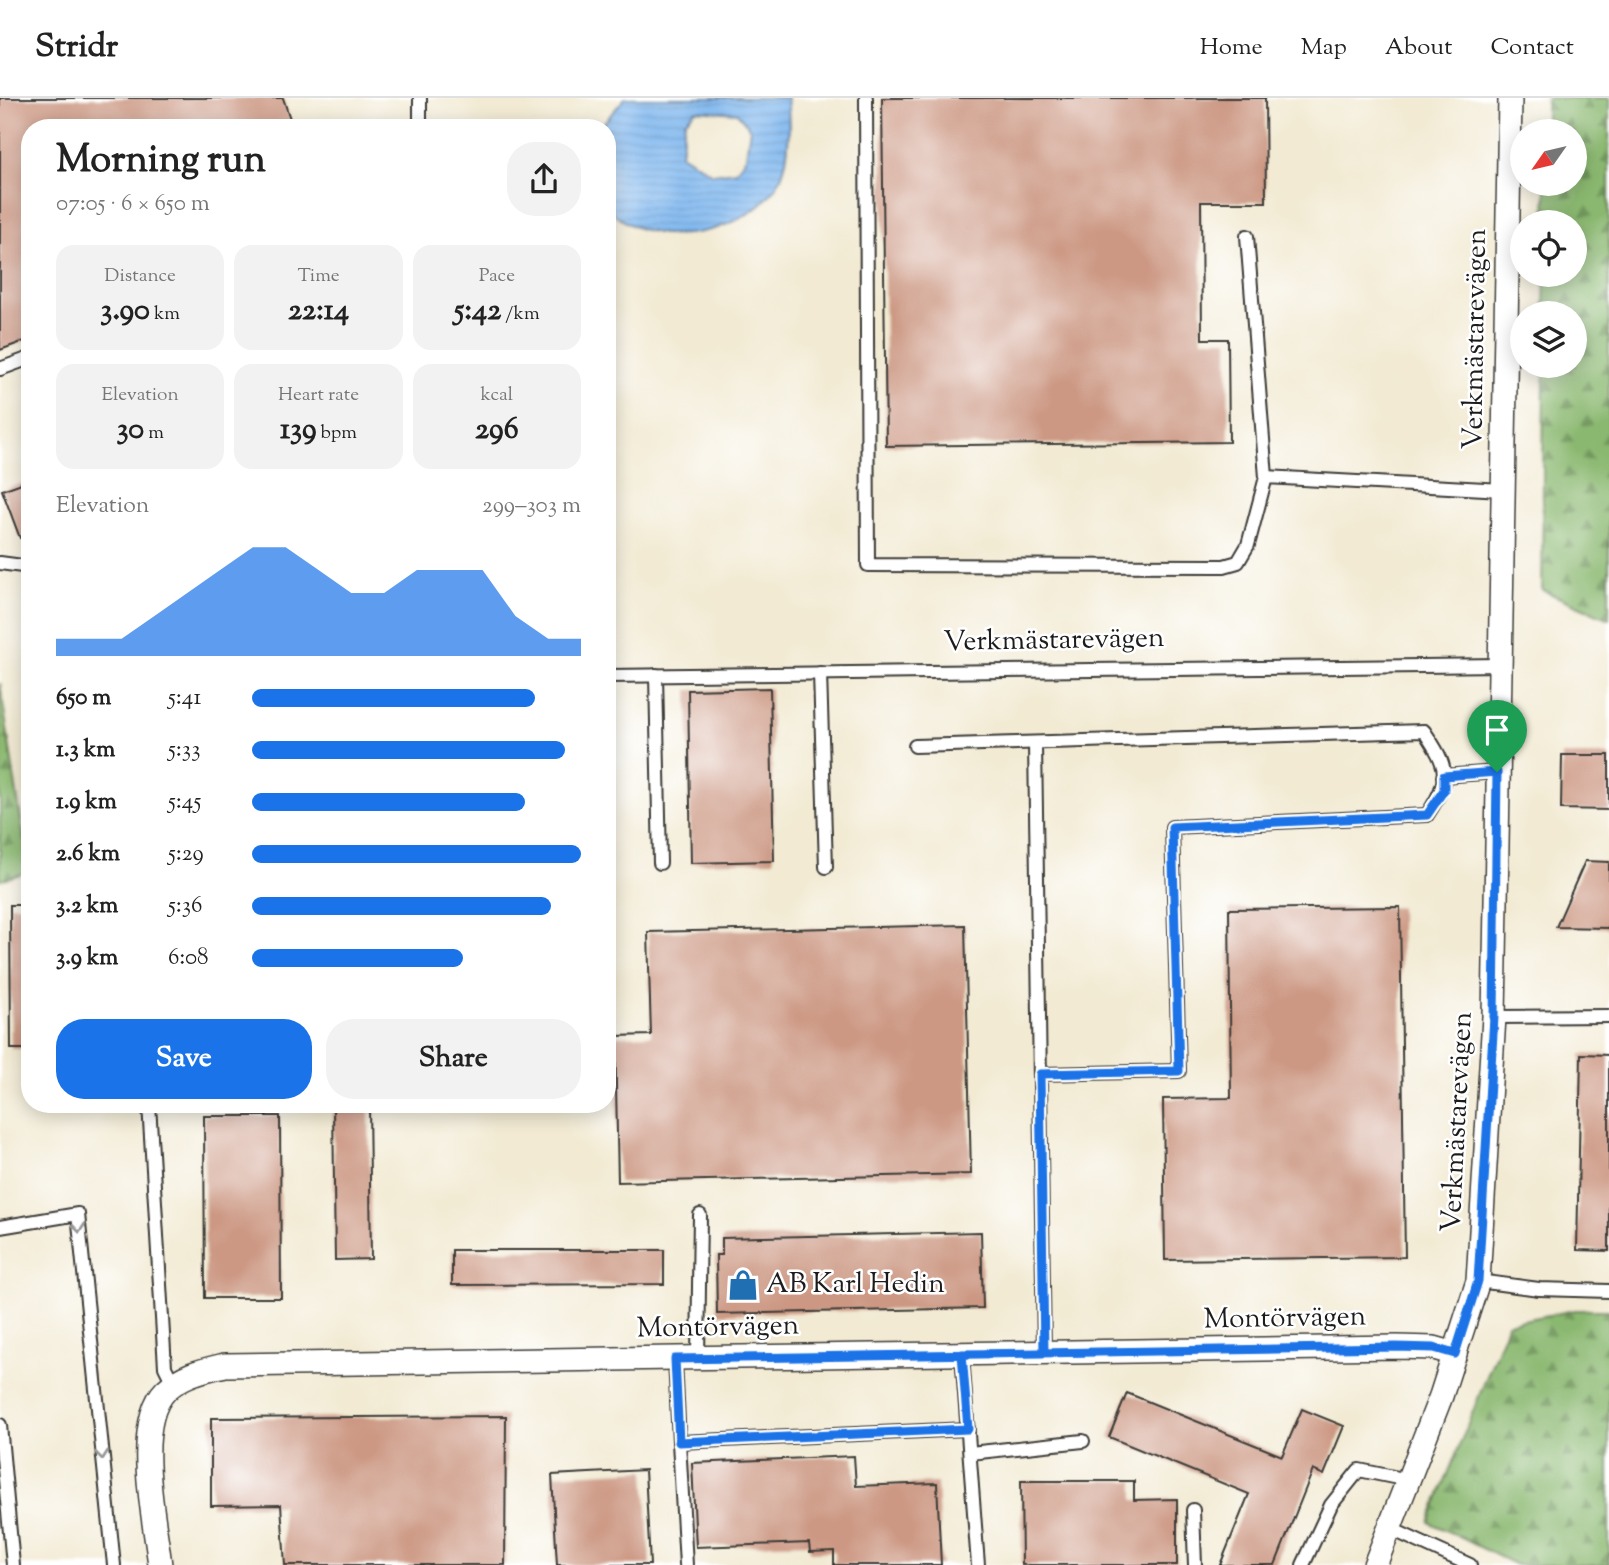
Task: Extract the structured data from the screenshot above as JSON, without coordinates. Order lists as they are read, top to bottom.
{
  "streets": {
    "street": ["Verkmästarevägen", "Montörvägen"]
  },
  "crossings": [
    ["Verkmästarevägen", "Montörvägen"]
  ],
  "places": {
    "shop": ["AB Karl Hedin"]
  },
  "north": "bottom left",
  "page": {
    "header": "Stridr",
    "nav": [
      "Home",
      "Map",
      "About",
      "Contact"
    ],
    "heading": ["Morning run", "07:05 · 6 × 650 m"],
    "stats": [
      ["Distance", "3.90 km"],
      ["Time", "22:14"],
      ["Pace", "5:42 /km"],
      ["Elevation", "30 m"],
      ["Heart rate", "139 bpm"],
      ["kcal", "296"]
    ],
    "chart": ["Elevation", "299–303 m"],
    "list": [
      {
        "name": "650 m",
        "note": "5:41"
      },
      {
        "name": "1.3 km",
        "note": "5:33"
      },
      {
        "name": "1.9 km",
        "note": "5:45"
      },
      {
        "name": "2.6 km",
        "note": "5:29"
      },
      {
        "name": "3.2 km",
        "note": "5:36"
      },
      {
        "name": "3.9 km",
        "note": "6:08"
      }
    ],
    "buttons": ["Save", "Share"]
  }
}
